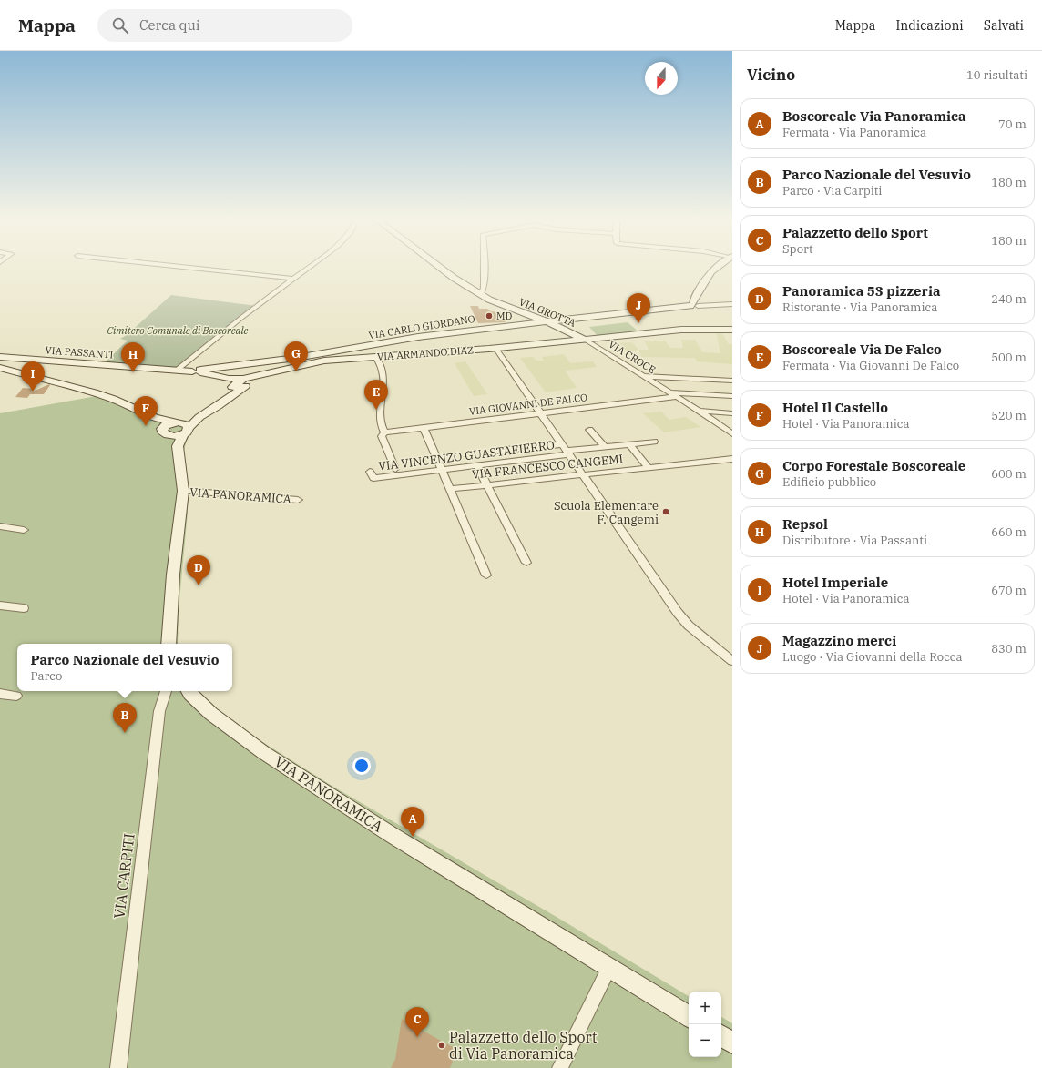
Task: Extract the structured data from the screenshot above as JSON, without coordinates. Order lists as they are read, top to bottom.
{
  "streets": {
    "street": [
      "VIA GROTTA",
      "VIA CARLO GIORDANO",
      "VIA PASSANTI",
      "VIA ARMANDO DIAZ",
      "VIA CROCE",
      "VIA GIOVANNI DE FALCO",
      "VIA VINCENZO GUASTAFIERRO",
      "VIA FRANCESCO CANGEMI",
      "VIA PANORAMICA",
      "VIA CARPITI"
    ]
  },
  "crossings": [
    ["VIA GROTTA", "VIA CARLO GIORDANO"],
    ["VIA GROTTA", "VIA ARMANDO DIAZ"],
    ["VIA GROTTA", "VIA CROCE"],
    ["VIA CARLO GIORDANO", "VIA PASSANTI"],
    ["VIA PASSANTI", "VIA ARMANDO DIAZ"],
    ["VIA ARMANDO DIAZ", "VIA CROCE"],
    ["VIA CROCE", "VIA GIOVANNI DE FALCO"]
  ],
  "parks": ["Cimitero Comunale di Boscoreale"],
  "places": ["MD", "Scuola Elementare F. Cangemi", "Palazzetto dello Sport di Via Panoramica"],
  "north": "bottom",
  "page": {
    "header": "Mappa",
    "search": "Cerca qui",
    "nav": ["Mappa", "Indicazioni", "Salvati"],
    "heading": ["Vicino", "10 risultati"],
    "list": [
      {
        "mark": "A",
        "name": "Boscoreale Via Panoramica",
        "note": "Fermata · Via Panoramica",
        "value": "70 m"
      },
      {
        "mark": "B",
        "name": "Parco Nazionale del Vesuvio",
        "note": "Parco · Via Carpiti",
        "value": "180 m"
      },
      {
        "mark": "C",
        "name": "Palazzetto dello Sport",
        "note": "Sport",
        "value": "180 m"
      },
      {
        "mark": "D",
        "name": "Panoramica 53 pizzeria",
        "note": "Ristorante · Via Panoramica",
        "value": "240 m"
      },
      {
        "mark": "E",
        "name": "Boscoreale Via De Falco",
        "note": "Fermata · Via Giovanni De Falco",
        "value": "500 m"
      },
      {
        "mark": "F",
        "name": "Hotel Il Castello",
        "note": "Hotel · Via Panoramica",
        "value": "520 m"
      },
      {
        "mark": "G",
        "name": "Corpo Forestale Boscoreale",
        "note": "Edificio pubblico",
        "value": "600 m"
      },
      {
        "mark": "H",
        "name": "Repsol",
        "note": "Distributore · Via Passanti",
        "value": "660 m"
      },
      {
        "mark": "I",
        "name": "Hotel Imperiale",
        "note": "Hotel · Via Panoramica",
        "value": "670 m"
      },
      {
        "mark": "J",
        "name": "Magazzino merci",
        "note": "Luogo · Via Giovanni della Rocca",
        "value": "830 m"
      }
    ],
    "pins": [
      "J",
      "G",
      "H",
      "I",
      "E",
      "F",
      "D",
      "B",
      "A",
      "C"
    ],
    "popup": ["Parco Nazionale del Vesuvio", "Parco"],
    "map_buttons": ["+", "−"]
  }
}
